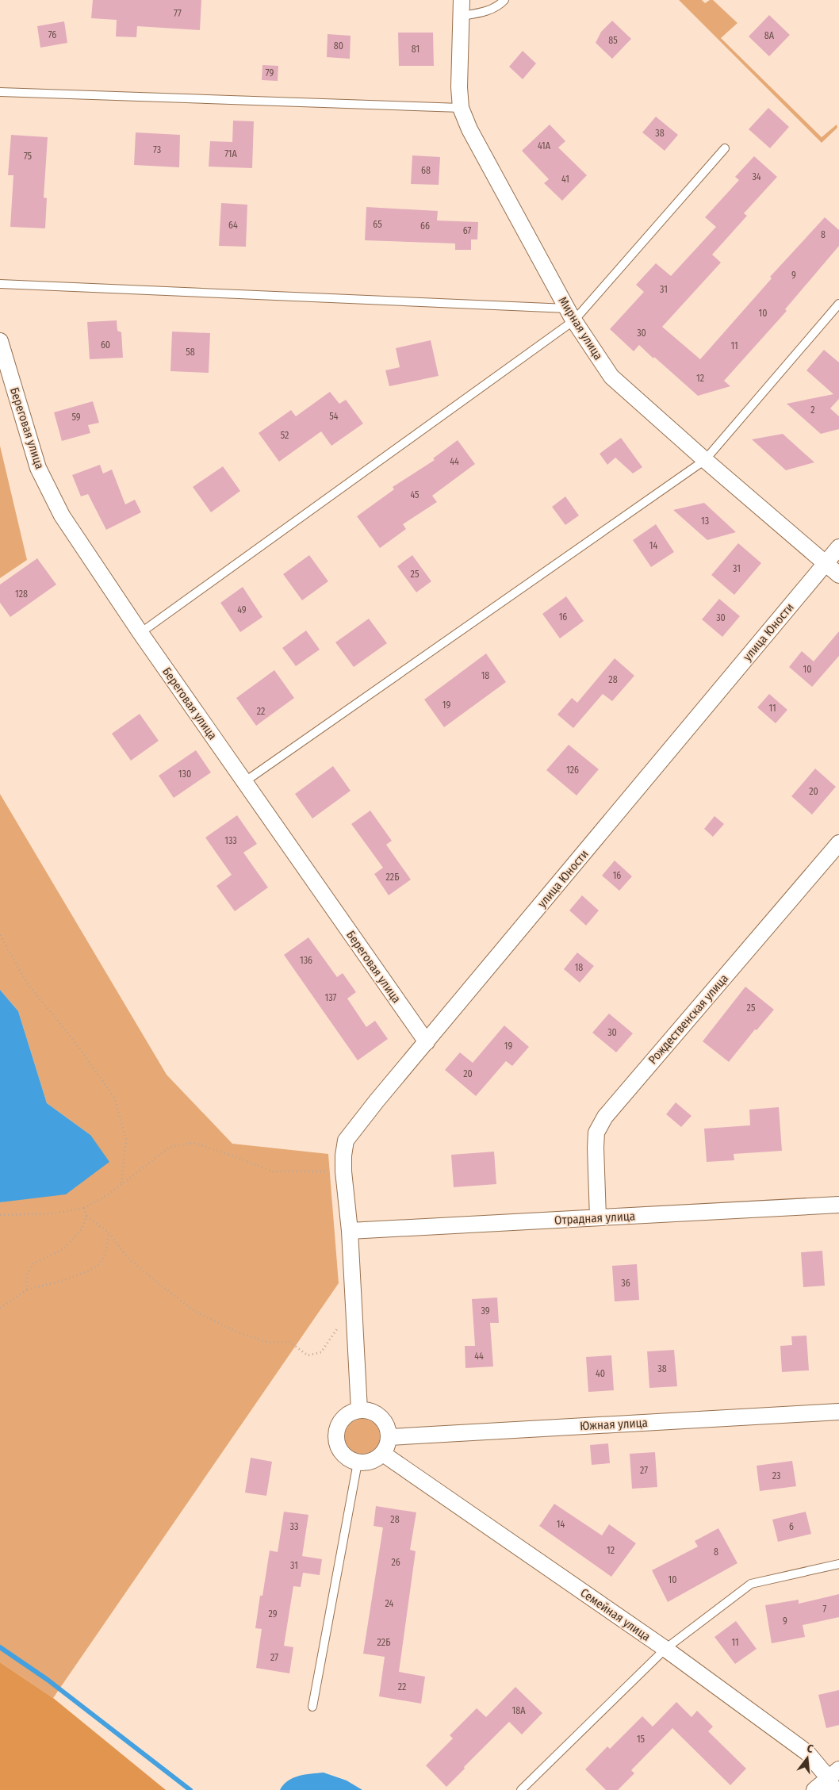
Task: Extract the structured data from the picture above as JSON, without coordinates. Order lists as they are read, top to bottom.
{
  "streets": {
    "street": [
      "Мирная улица",
      "Береговая улица",
      "улица Юности",
      "Рождественская улица",
      "Отрадная улица",
      "Южная улица",
      "Семейная улица"
    ]
  },
  "crossings": [
    ["Мирная улица", "улица Юности"],
    ["Береговая улица", "улица Юности"],
    ["улица Юности", "Отрадная улица"],
    ["улица Юности", "Южная улица"],
    ["улица Юности", "Семейная улица"],
    ["Рождественская улица", "Отрадная улица"],
    ["Южная улица", "Семейная улица"]
  ],
  "house_numbers": [
    "77",
    "76",
    "8А",
    "85",
    "80",
    "81",
    "79",
    "38",
    "41А",
    "73",
    "71А",
    "75",
    "68",
    "34",
    "41",
    "65",
    "64",
    "66",
    "67",
    "8",
    "9",
    "31",
    "10",
    "30",
    "60",
    "11",
    "58",
    "12",
    "2",
    "54",
    "59",
    "52",
    "44",
    "45",
    "13",
    "14",
    "31",
    "25",
    "128",
    "49",
    "16",
    "30",
    "10",
    "18",
    "28",
    "19",
    "11",
    "22",
    "126",
    "130",
    "20",
    "133",
    "16",
    "22Б",
    "136",
    "18",
    "137",
    "25",
    "30",
    "19",
    "20",
    "36",
    "39",
    "44",
    "38",
    "40",
    "27",
    "23",
    "28",
    "14",
    "33",
    "6",
    "12",
    "8",
    "26",
    "31",
    "10",
    "24",
    "7",
    "29",
    "9",
    "22Б",
    "11",
    "27",
    "22",
    "18А",
    "15"
  ],
  "north": "top"
}
